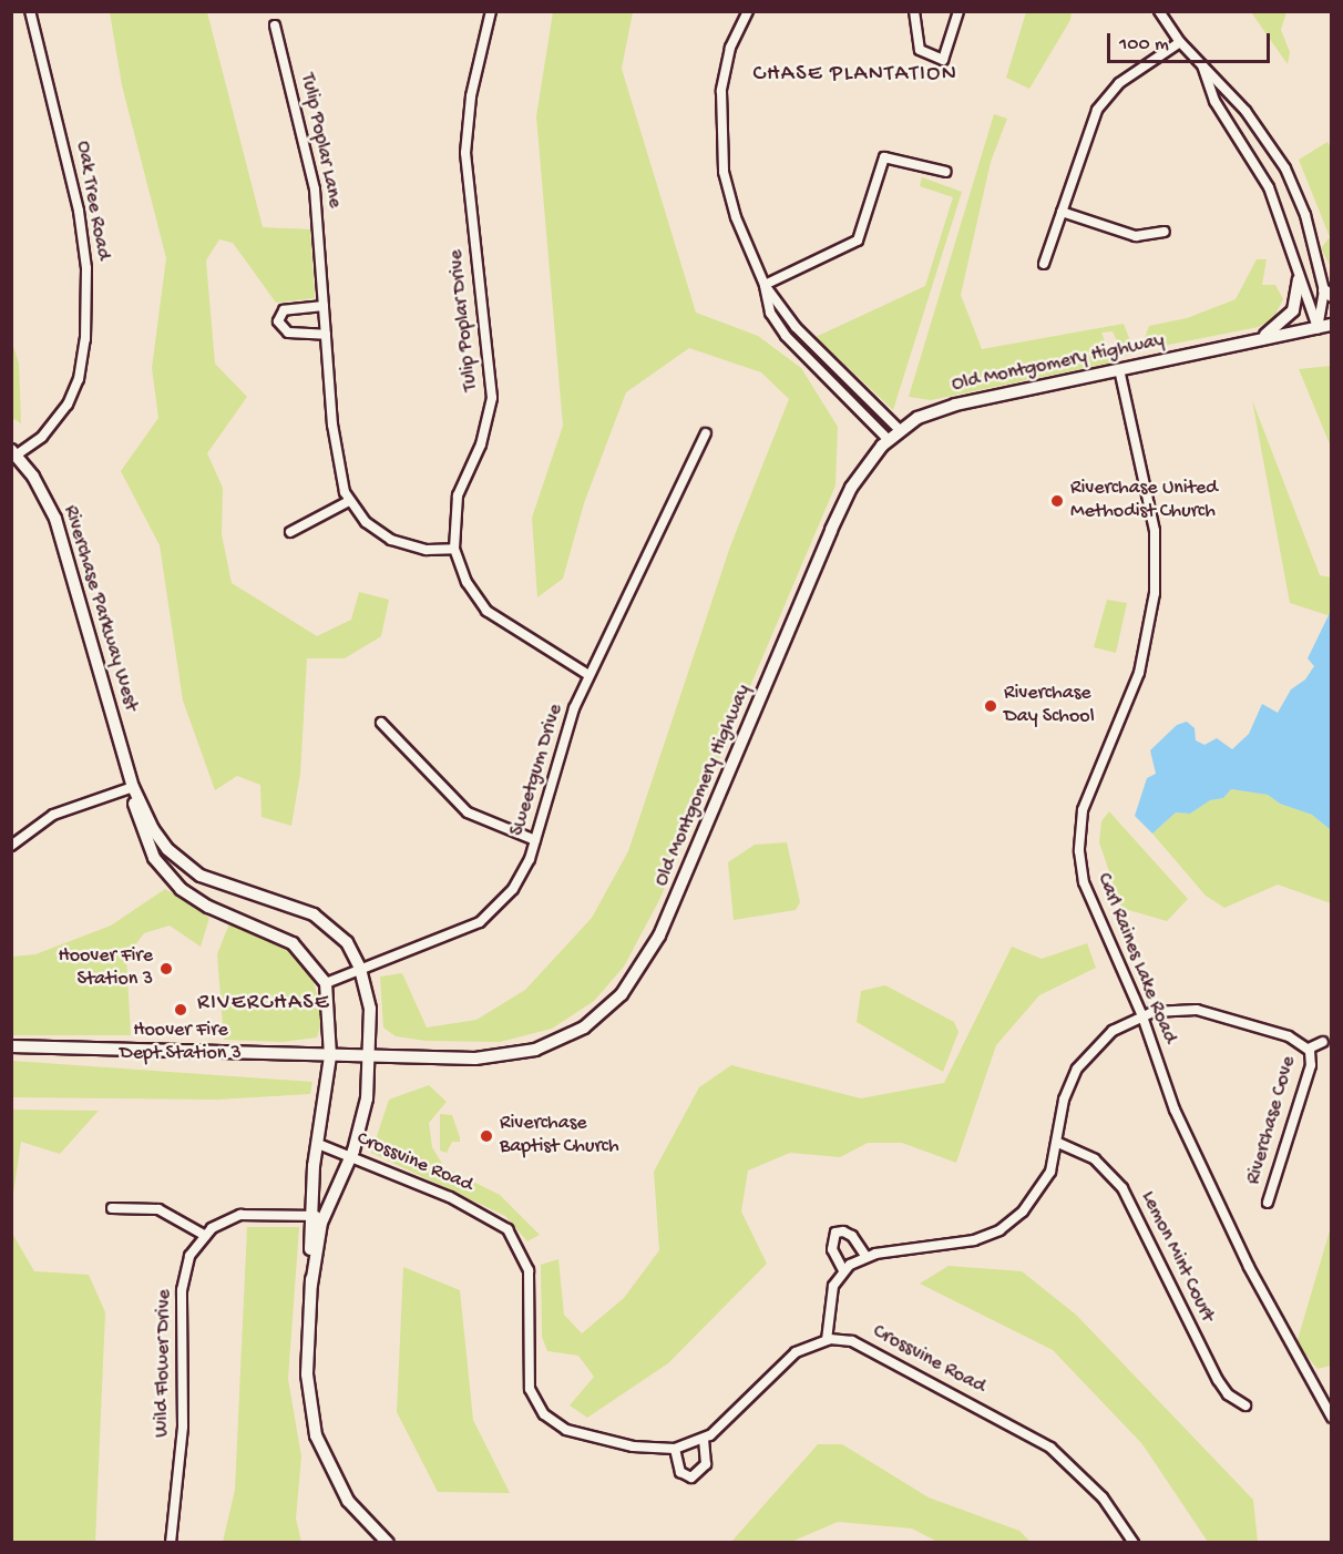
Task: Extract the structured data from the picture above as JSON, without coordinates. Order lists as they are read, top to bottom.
{
  "streets": {
    "street": [
      "Tulip Poplar Lane",
      "Oak Tree Road",
      "Tulip Poplar Drive",
      "Old Montgomery Highway",
      "Riverchase Parkway West",
      "Sweetgum Drive",
      "Carl Raines Lake Road",
      "Riverchase Cove",
      "Crossvine Road",
      "Lemon Mint Court",
      "Wild Flower Drive"
    ]
  },
  "crossings": [
    ["Tulip Poplar Lane", "Tulip Poplar Drive"],
    ["Oak Tree Road", "Riverchase Parkway West"],
    ["Tulip Poplar Drive", "Sweetgum Drive"],
    ["Old Montgomery Highway", "Riverchase Parkway West"],
    ["Old Montgomery Highway", "Carl Raines Lake Road"],
    ["Riverchase Parkway West", "Sweetgum Drive"],
    ["Riverchase Parkway West", "Crossvine Road"],
    ["Carl Raines Lake Road", "Riverchase Cove"],
    ["Riverchase Cove", "Lemon Mint Court"]
  ],
  "districts": ["CHASE PLANTATION", "RIVERCHASE"],
  "places": [
    "Riverchase United Methodist Church",
    "Riverchase Day School",
    "Hoover Fire Station 3",
    "Hoover Fire Dept Station 3",
    "Riverchase Baptist Church"
  ],
  "scale_bar": "100 m"
}
